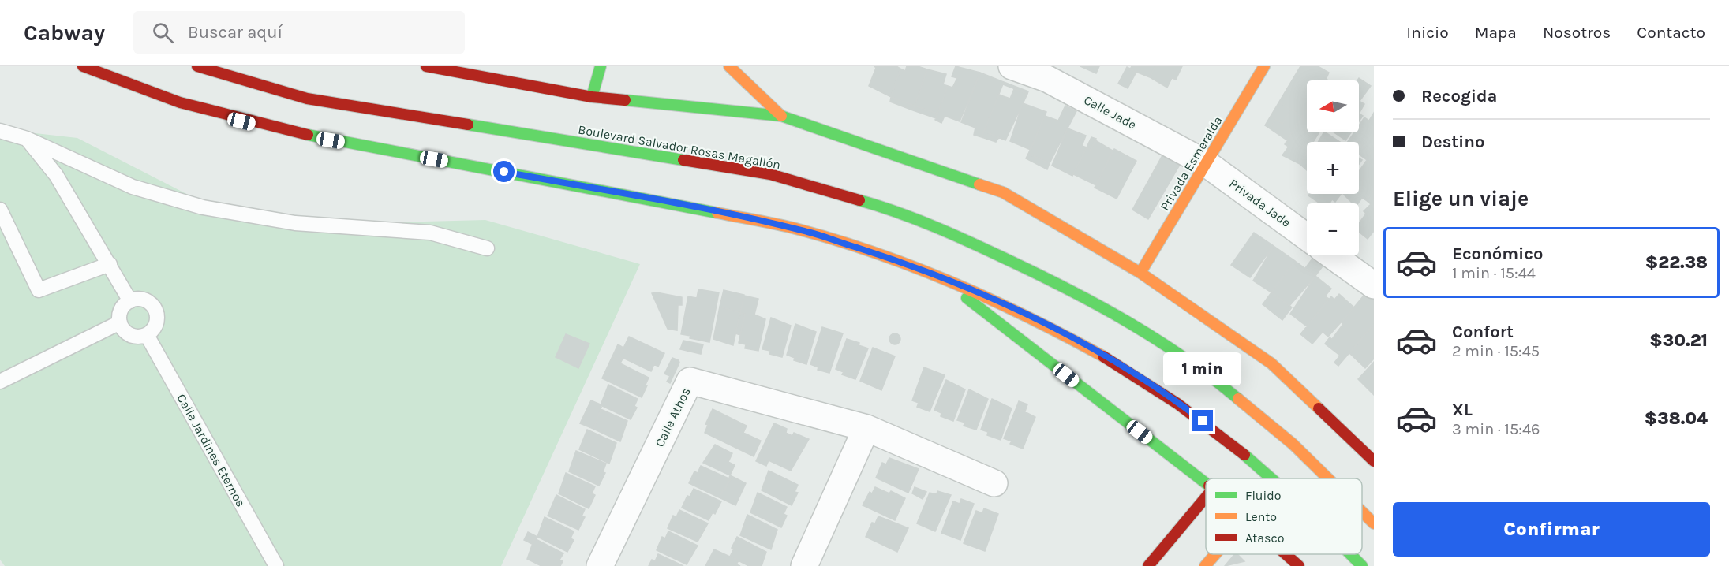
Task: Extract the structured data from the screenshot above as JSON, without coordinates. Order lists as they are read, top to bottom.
{
  "streets": {
    "main road": ["Boulevard Salvador Rosas Magallón", "Privada Esmeralda"],
    "street": ["Calle Jade", "Privada Jade", "Calle Athos"],
    "lane": ["Calle Jardines Eternos"]
  },
  "crossings": [
    ["Calle Jade", "Privada Esmeralda"],
    ["Calle Jade", "Privada Jade"],
    ["Privada Esmeralda", "Privada Jade"]
  ],
  "legend": ["Fluido", "Lento", "Atasco"],
  "north": "left",
  "page": {
    "header": "Cabway",
    "search": "Buscar aquí",
    "nav": [
      "Inicio",
      "Mapa",
      "Nosotros",
      "Contacto"
    ],
    "banner": ["Recogida", "Destino"],
    "map_buttons": ["+", "−"],
    "heading": "Elige un viaje",
    "list": [
      {
        "name": "Económico",
        "note": "1 min · 15:44",
        "value": "$22.38"
      },
      {
        "name": "Confort",
        "note": "2 min · 15:45",
        "value": "$30.21"
      },
      {
        "name": "XL",
        "note": "3 min · 15:46",
        "value": "$38.04"
      }
    ],
    "bubble": "1 min",
    "buttons": "Confirmar"
  }
}
